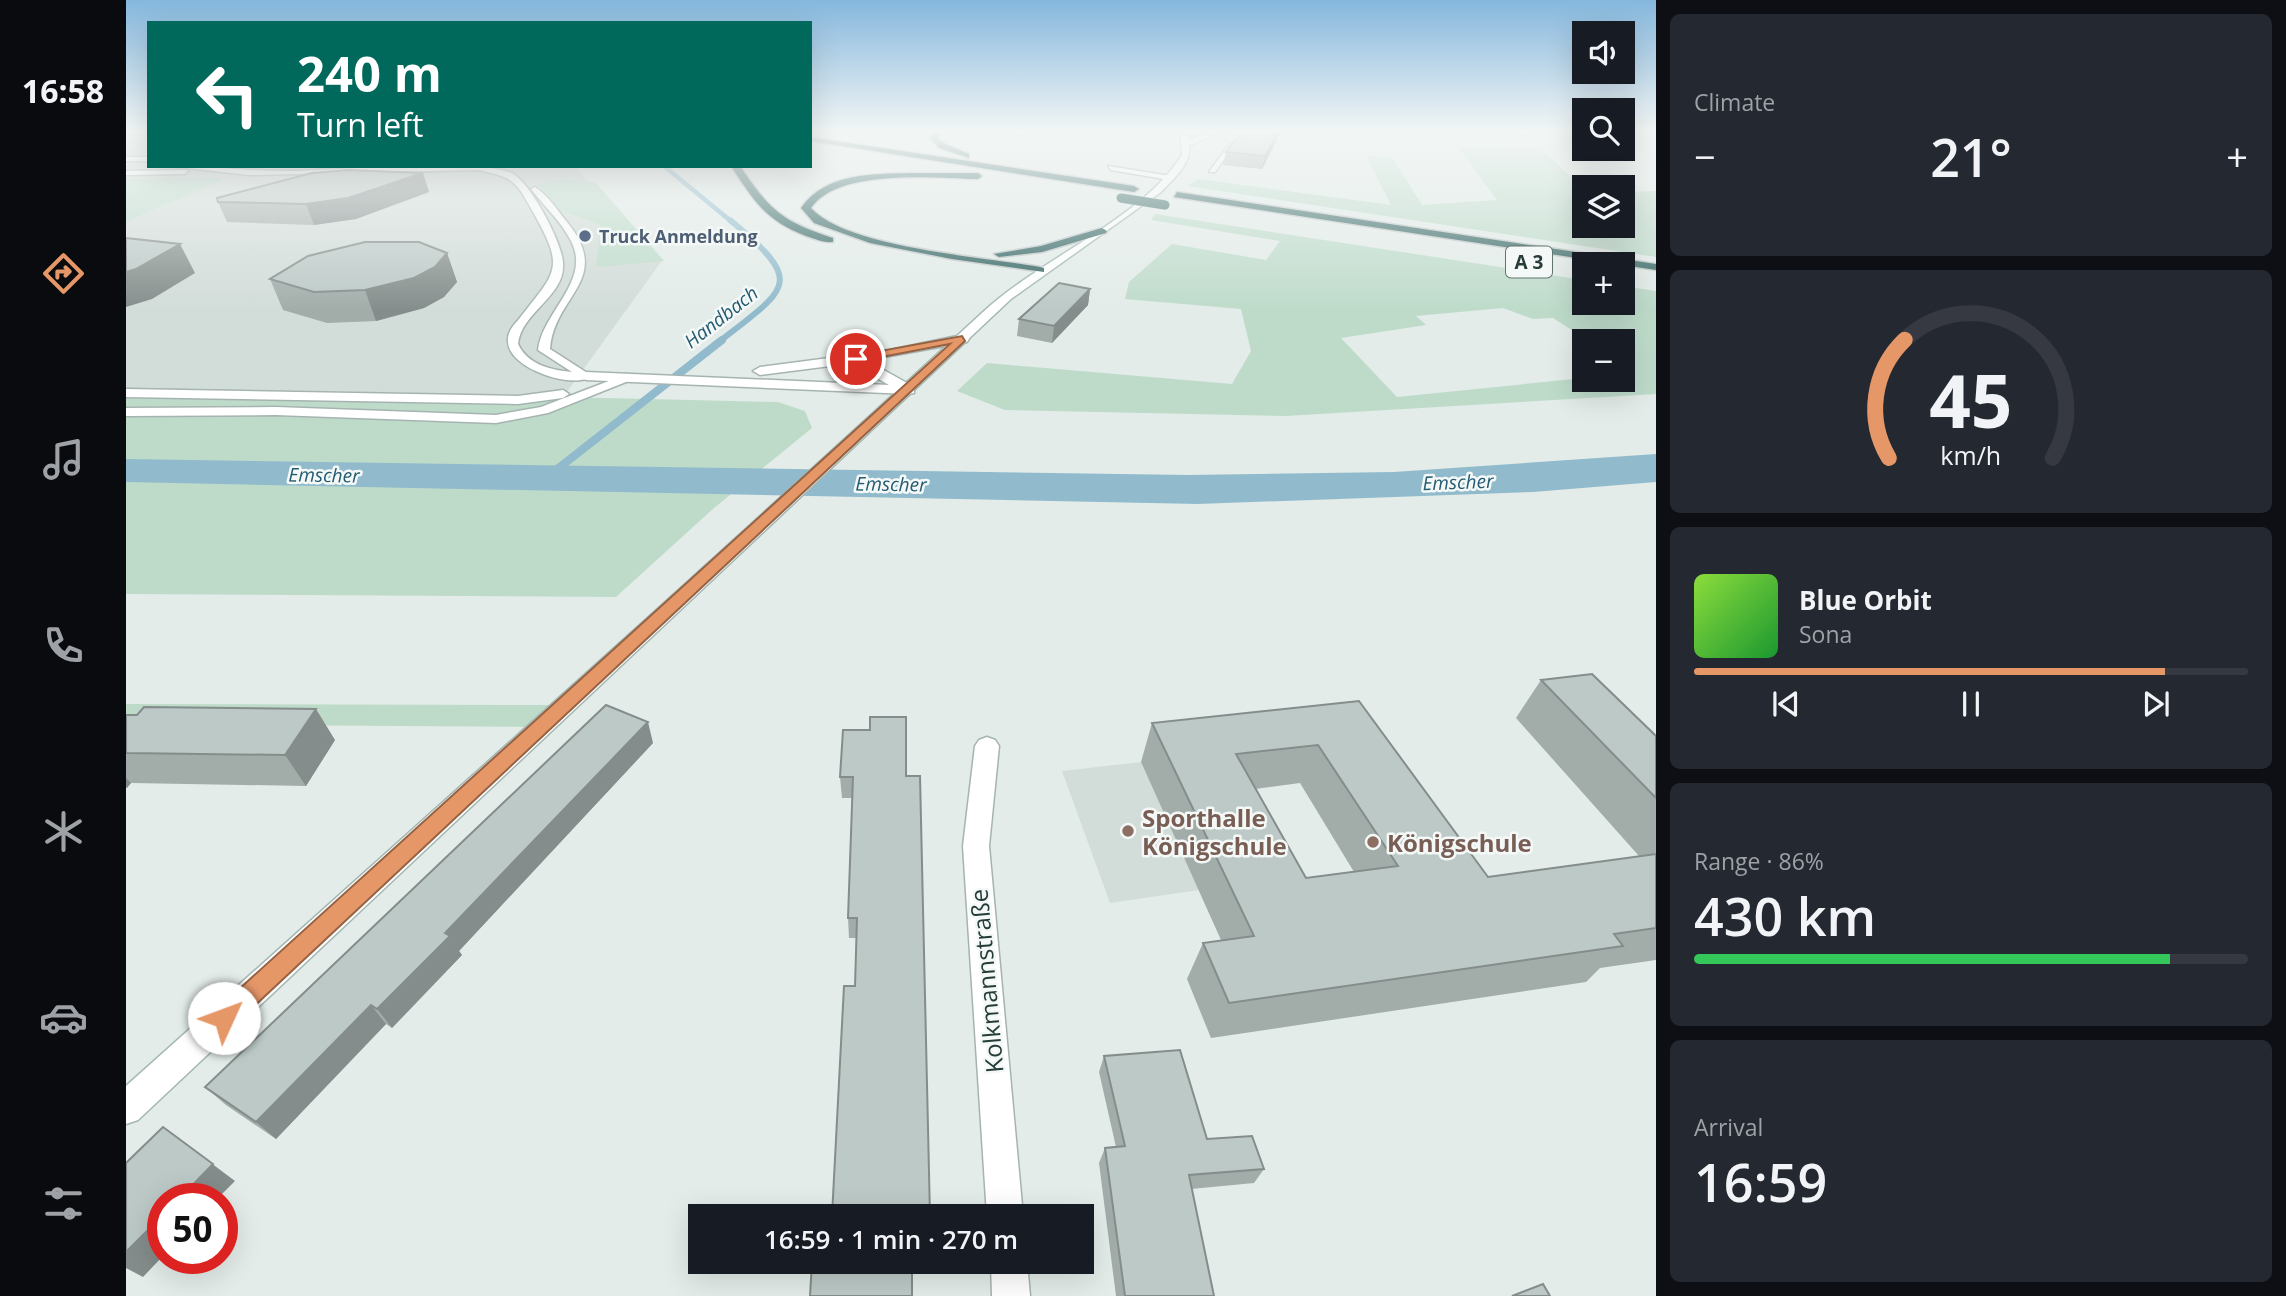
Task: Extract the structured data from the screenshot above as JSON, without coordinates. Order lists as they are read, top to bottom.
{
  "streets": {
    "highway": ["A 3"],
    "main road": ["Kolkmannstraße"]
  },
  "water": ["Handbach", "Emscher"],
  "places": ["Truck Anmeldung", "Sporthalle Königschule", "Königschule"],
  "page": {
    "tabs": "16:58",
    "tile": [
      "Climate",
      ["Range · 86%", "430 km"],
      ["Arrival", "16:59"]
    ],
    "map_buttons": ["+", "−"],
    "turn": ["240 m", "Turn left"],
    "heat": ["−", "21°", "+"],
    "song": ["Blue Orbit", "Sona"],
    "limit": "50",
    "trip": "16:59 · 1 min · 270 m",
    "gauge": ["45", "km/h"]
  }
}
